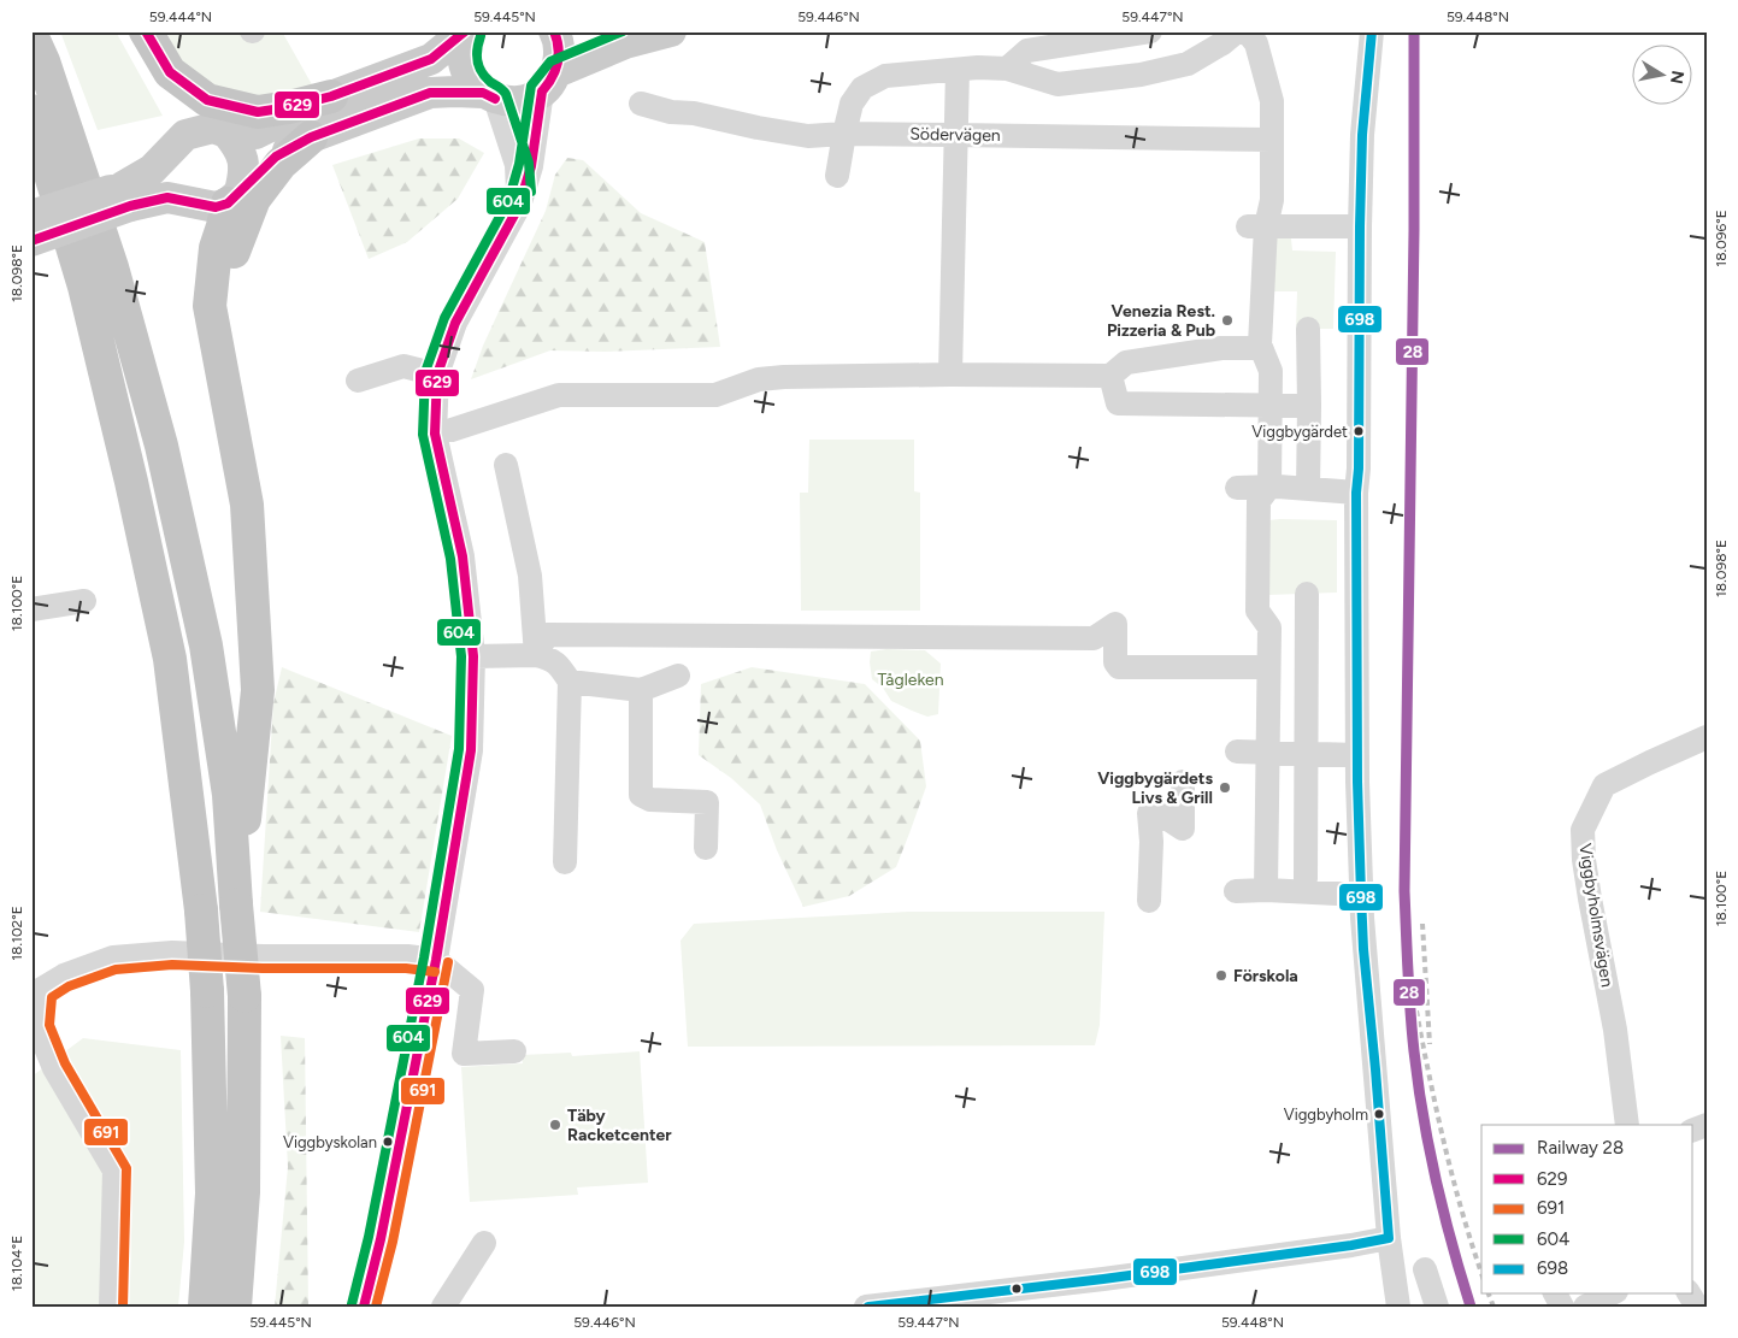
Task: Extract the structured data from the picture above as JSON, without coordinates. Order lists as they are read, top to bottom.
{
  "streets": {
    "street": ["Södervägen", "Viggbyholmsvägen"]
  },
  "parks": ["Tågleken"],
  "places": [
    "Venezia Rest. Pizzeria & Pub",
    "Viggbygärdet",
    "Viggbygärdets Livs & Grill",
    "Förskola",
    "Viggbyholm",
    "Täby Racketcenter",
    "Viggbyskolan"
  ],
  "lines": [
    "rail line 28",
    "transit line 629",
    "transit line 604",
    "transit line 698",
    "transit line 691"
  ],
  "legend": [
    "Railway 28",
    "629",
    "691",
    "604",
    "698"
  ],
  "north": "right",
  "coordinates": [
    "59.444°N",
    "59.445°N",
    "59.446°N",
    "59.447°N",
    "59.448°N",
    "18.096°E",
    "18.098°E",
    "18.100°E",
    "18.102°E",
    "18.104°E"
  ]
}
